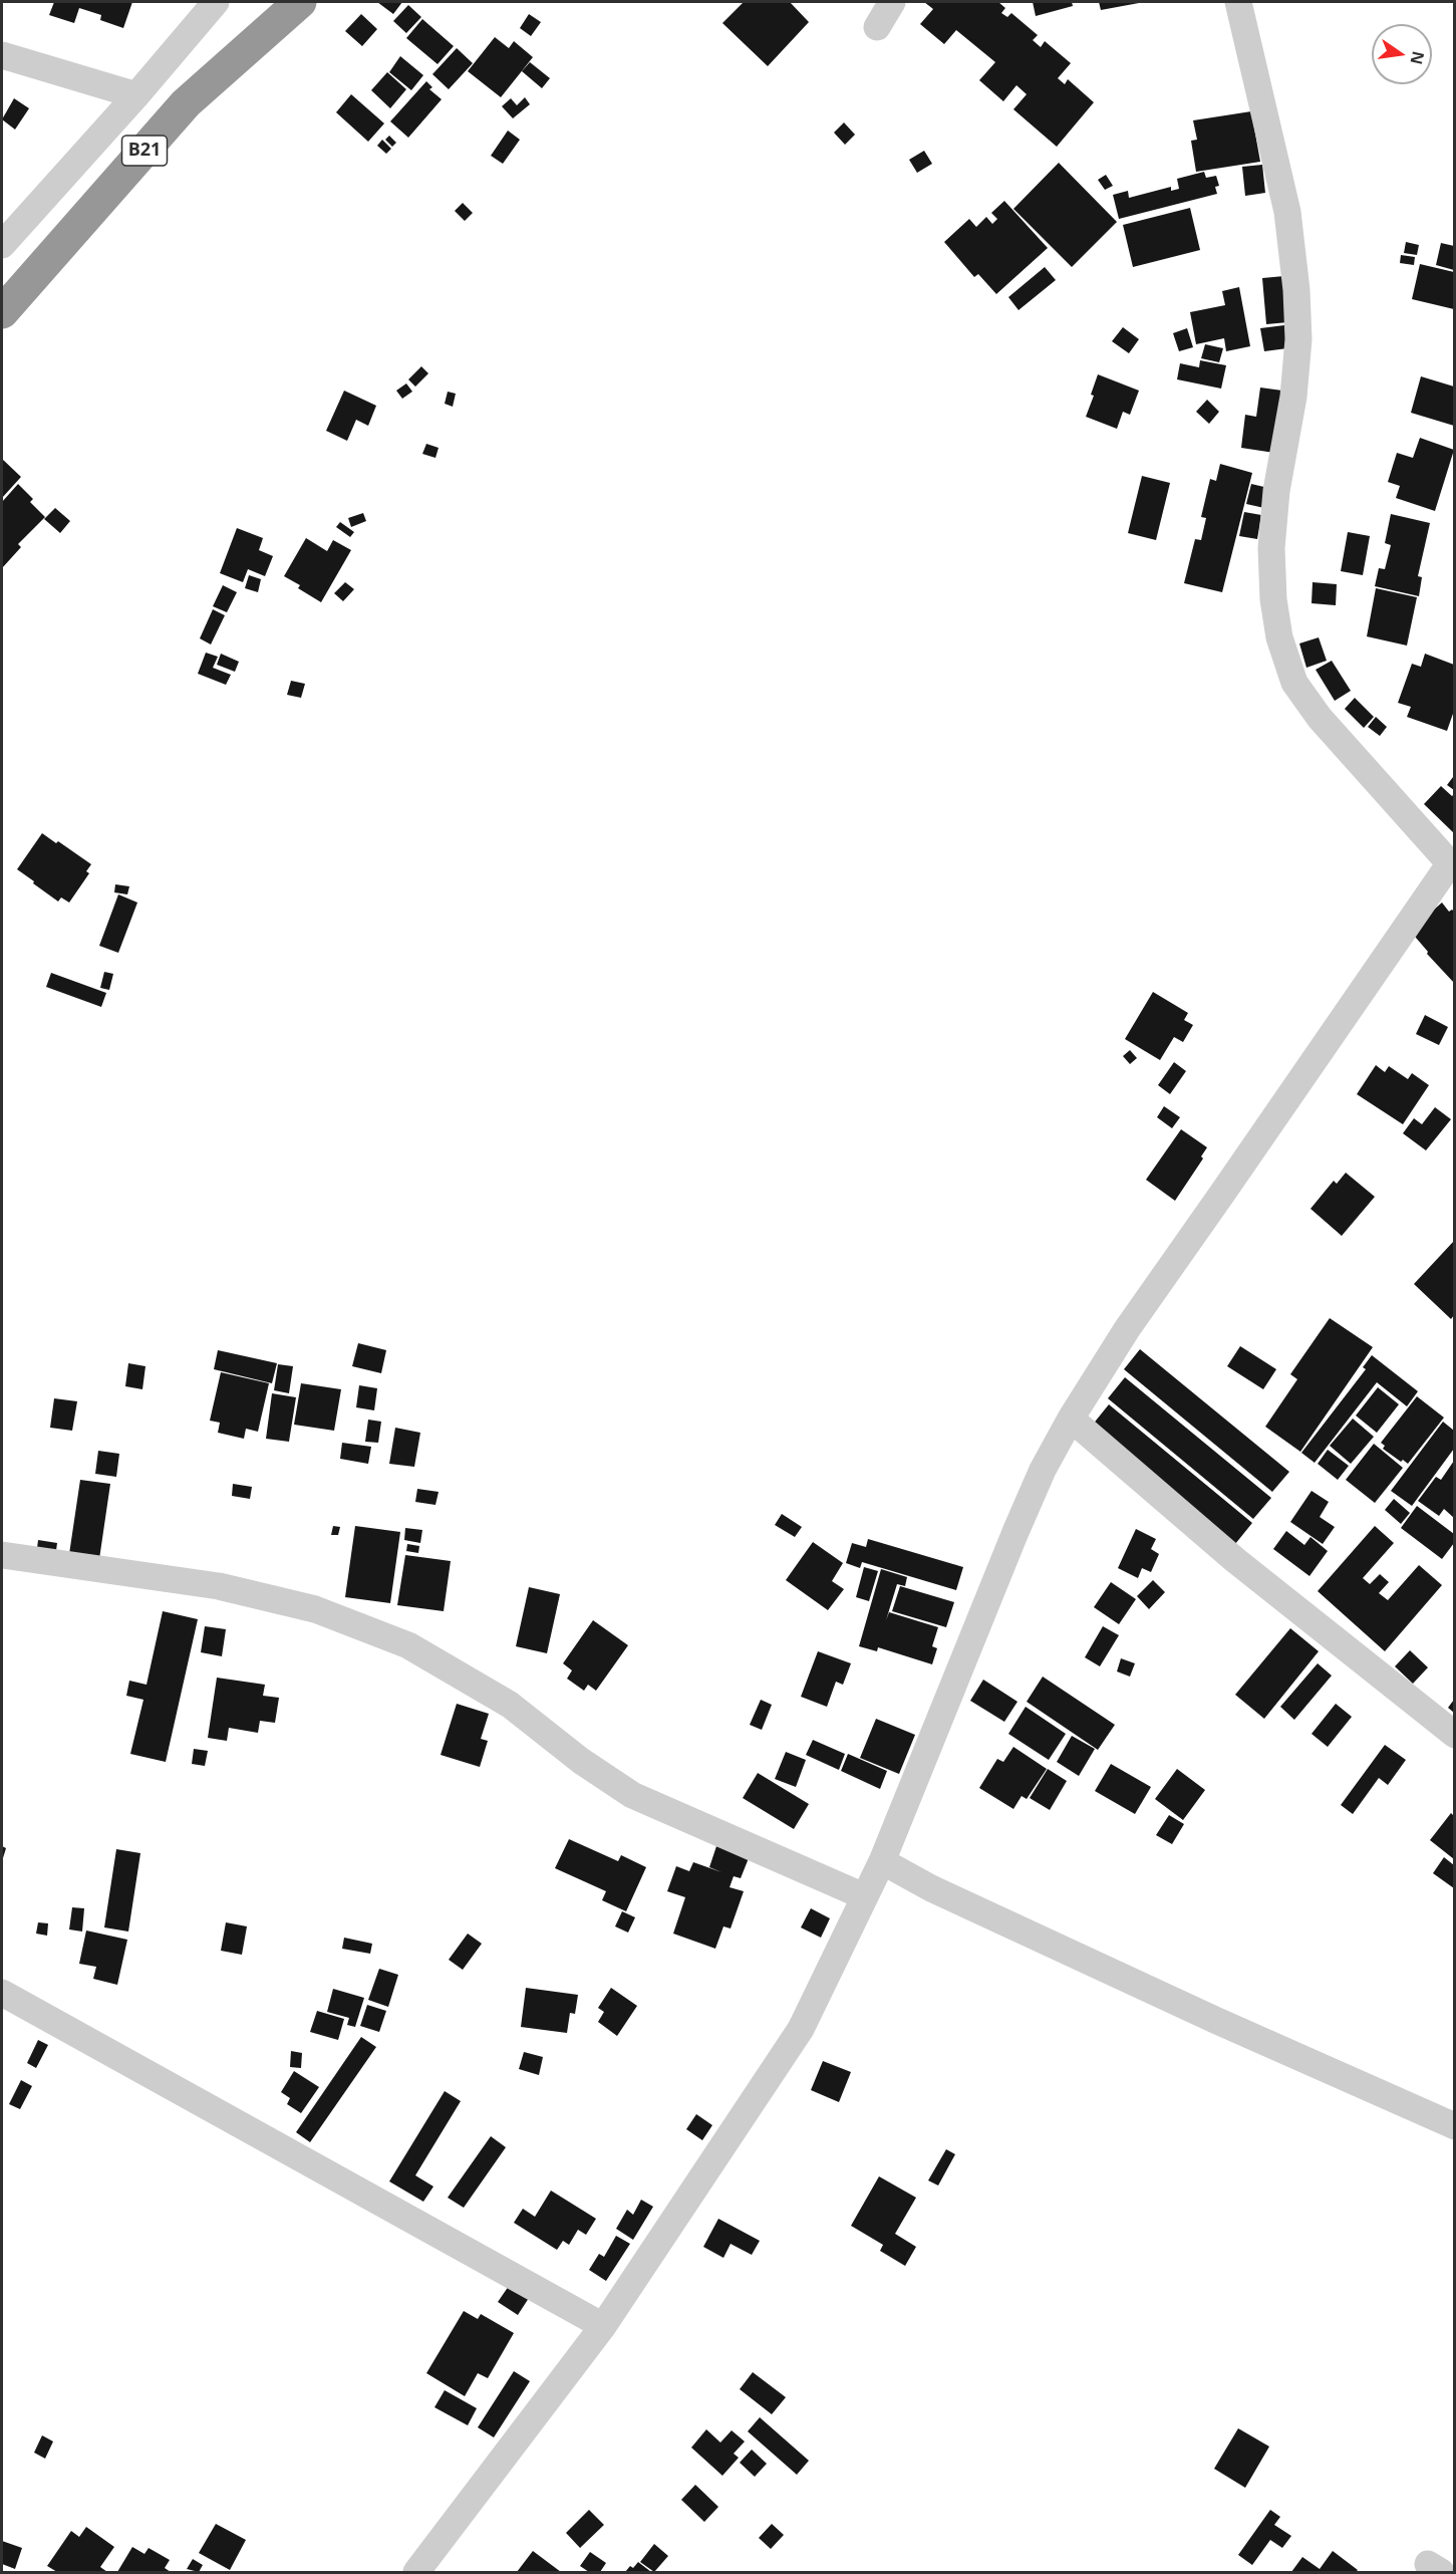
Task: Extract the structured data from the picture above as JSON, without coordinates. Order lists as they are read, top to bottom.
{
  "streets": {
    "highway": ["B21"]
  },
  "north": "right"
}
